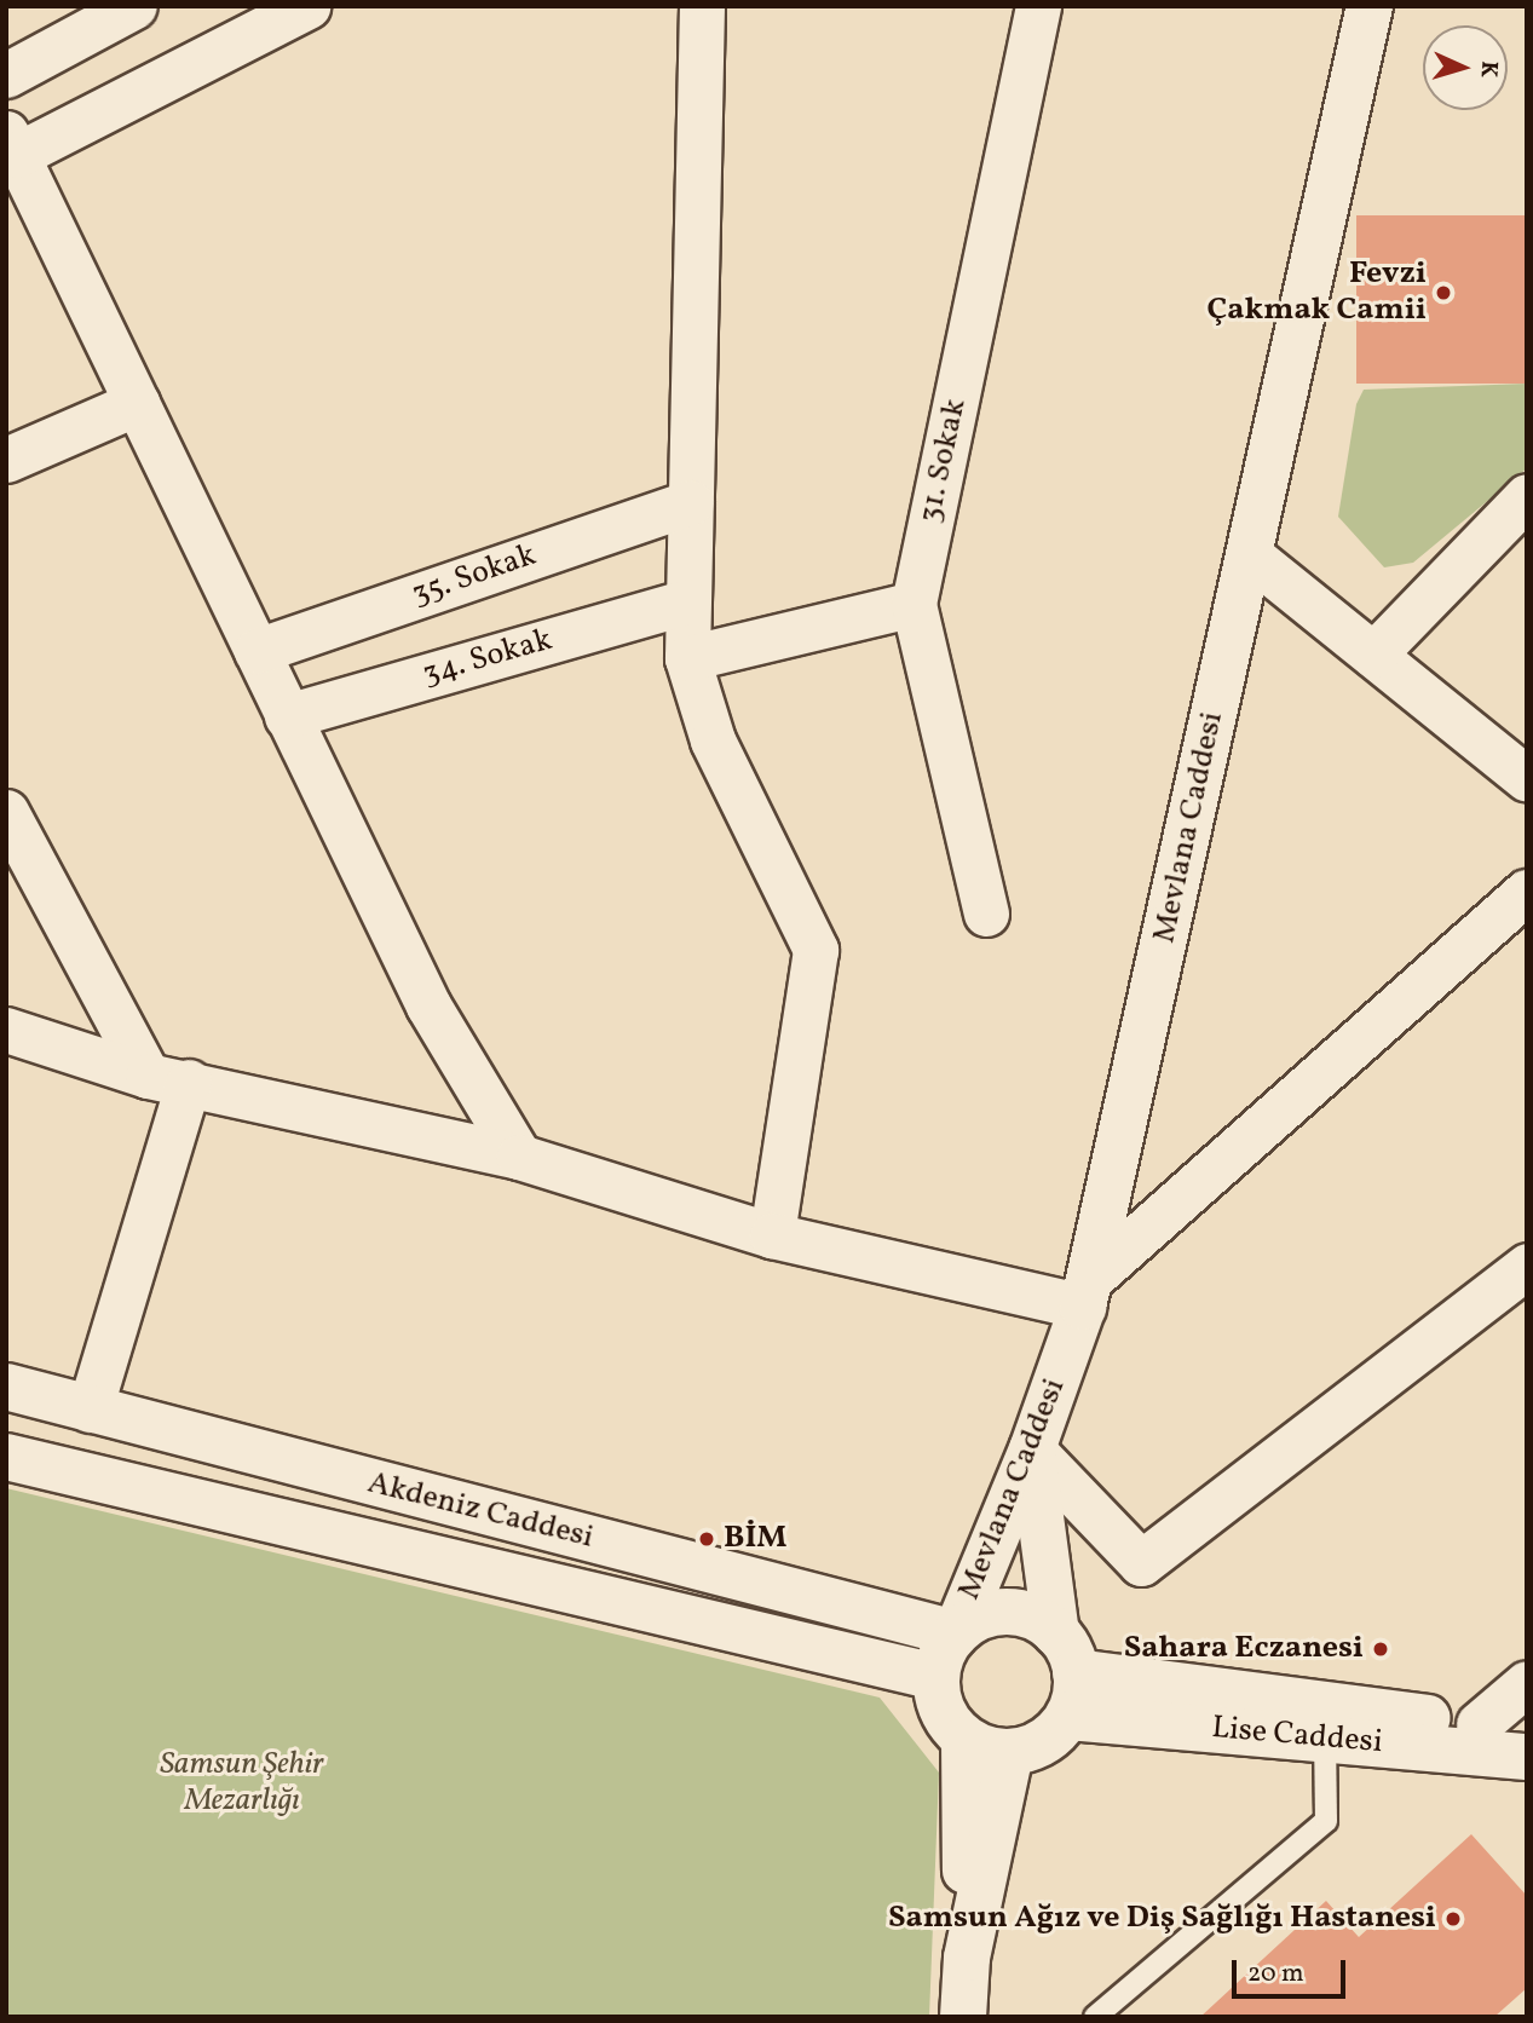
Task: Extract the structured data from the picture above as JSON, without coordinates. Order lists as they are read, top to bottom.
{
  "streets": {
    "main road": ["Mevlana Caddesi", "Akdeniz Caddesi", "Lise Caddesi"],
    "street": ["31. Sokak", "35. Sokak", "34. Sokak"]
  },
  "crossings": [
    ["Mevlana Caddesi", "Akdeniz Caddesi"],
    ["Mevlana Caddesi", "Lise Caddesi"],
    ["Akdeniz Caddesi", "Lise Caddesi"]
  ],
  "parks": ["Samsun Şehir Mezarlığı"],
  "places": [
    "Fevzi Çakmak Camii",
    "BİM",
    "Sahara Eczanesi",
    "Samsun Ağız ve Diş Sağlığı Hastanesi"
  ],
  "scale_bar": "20 m",
  "north": "right"
}
